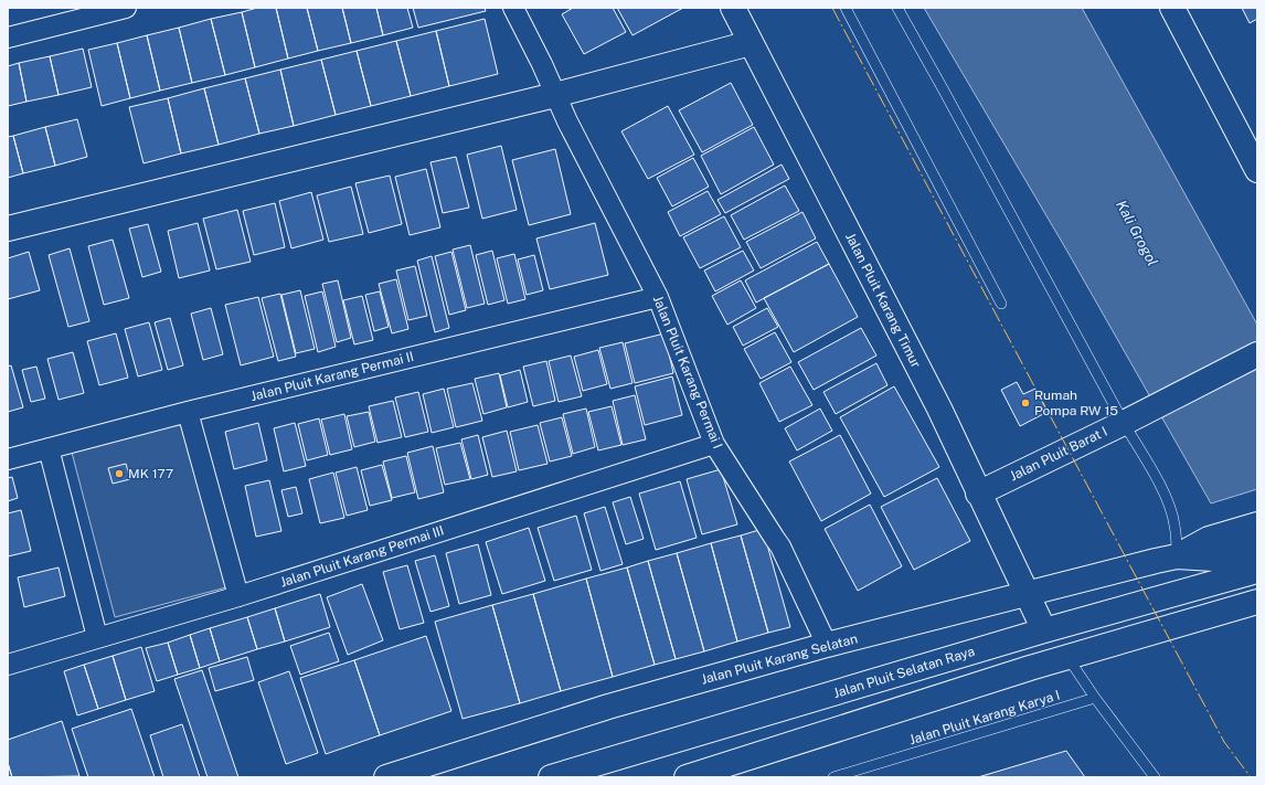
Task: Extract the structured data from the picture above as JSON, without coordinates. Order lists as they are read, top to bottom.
{
  "streets": {
    "street": [
      "Jalan Pluit Karang Timur",
      "Jalan Pluit Karang Permai I",
      "Jalan Pluit Karang Permai II",
      "Jalan Pluit Barat I",
      "Jalan Pluit Karang Permai III",
      "Jalan Pluit Karang Selatan",
      "Jalan Pluit Selatan Raya"
    ],
    "lane": ["Jalan Pluit Karang Karya I"]
  },
  "crossings": [
    ["Jalan Pluit Karang Timur", "Jalan Pluit Barat I"],
    ["Jalan Pluit Karang Timur", "Jalan Pluit Karang Selatan"],
    ["Jalan Pluit Karang Timur", "Jalan Pluit Selatan Raya"],
    ["Jalan Pluit Karang Permai I", "Jalan Pluit Karang Permai II"],
    ["Jalan Pluit Karang Permai I", "Jalan Pluit Karang Permai III"],
    ["Jalan Pluit Karang Permai I", "Jalan Pluit Karang Selatan"]
  ],
  "water": ["Kali Grogol"],
  "places": ["Rumah Pompa RW 15", "MK 177"]
}
